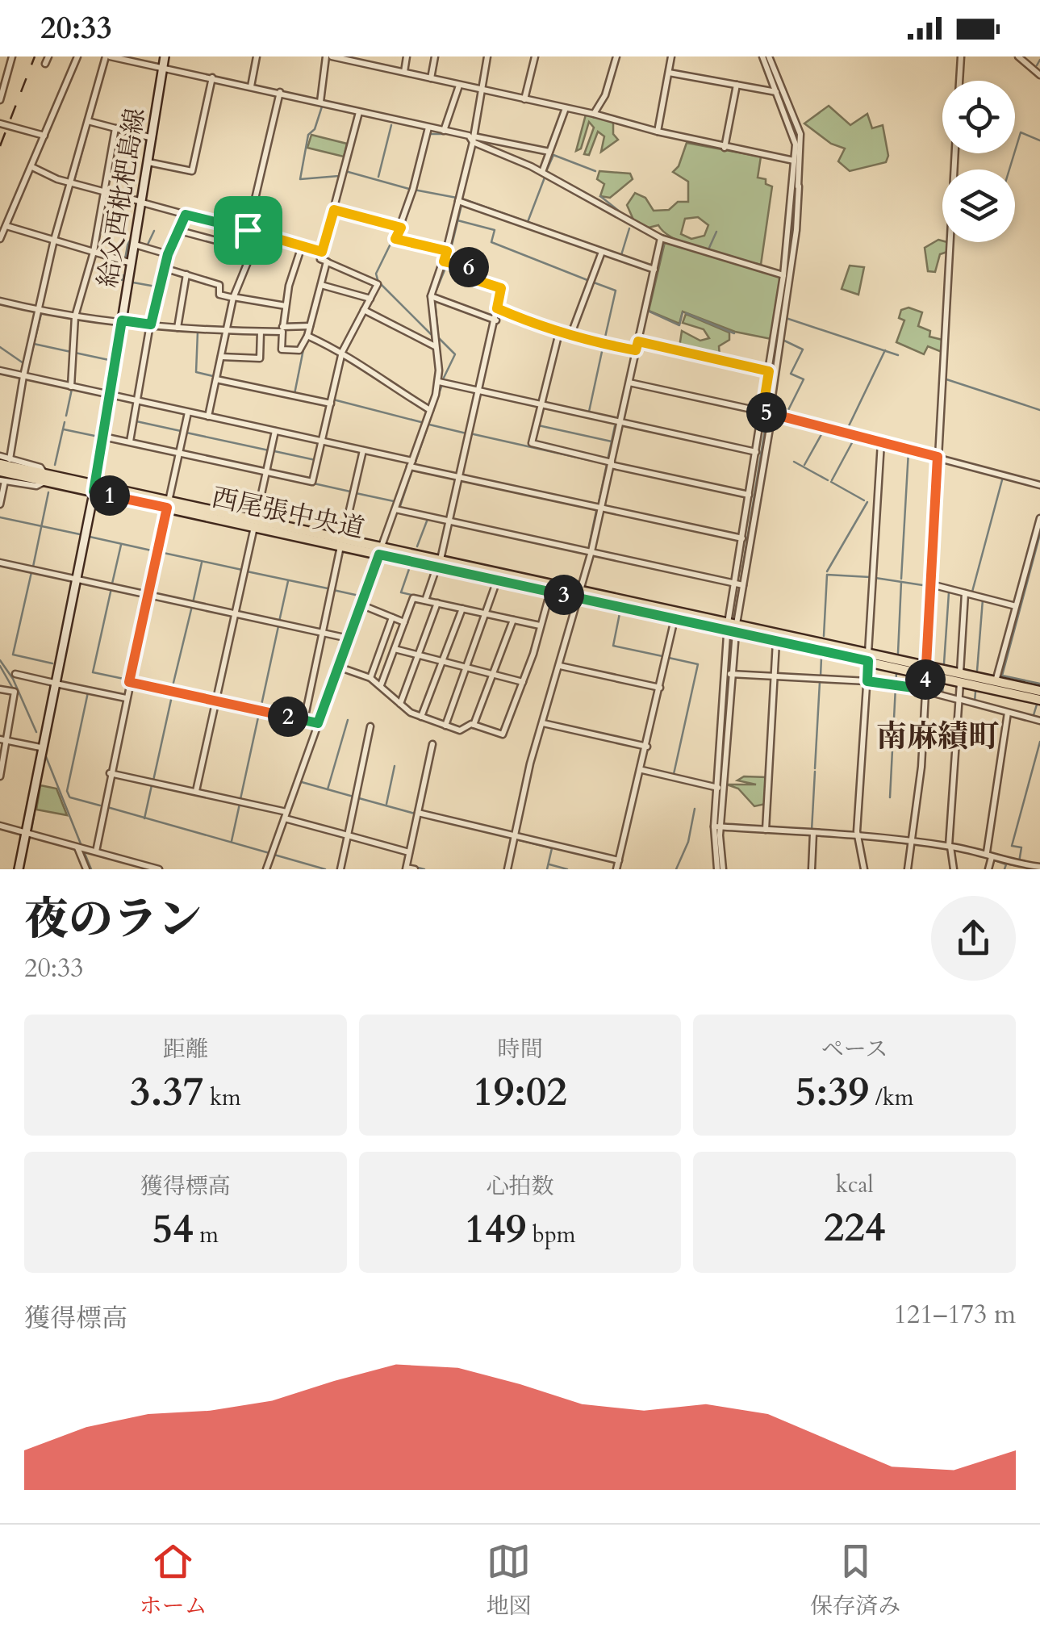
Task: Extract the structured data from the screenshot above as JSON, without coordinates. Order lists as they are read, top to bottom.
{
  "streets": {
    "main road": ["給父西枇杷島線", "西尾張中央道"]
  },
  "crossings": [
    ["給父西枇杷島線", "西尾張中央道"]
  ],
  "districts": ["南麻績町"],
  "page": {
    "status": "20:33",
    "pins": [
      "6",
      "5",
      "1",
      "3",
      "4",
      "2"
    ],
    "heading": ["夜のラン", "20:33"],
    "stats": [
      ["距離", "3.37 km"],
      ["時間", "19:02"],
      ["ペース", "5:39 /km"],
      ["獲得標高", "54 m"],
      ["心拍数", "149 bpm"],
      ["kcal", "224"]
    ],
    "chart": ["獲得標高", "121–173 m"],
    "tabs": ["ホーム", "地図", "保存済み"]
  }
}
